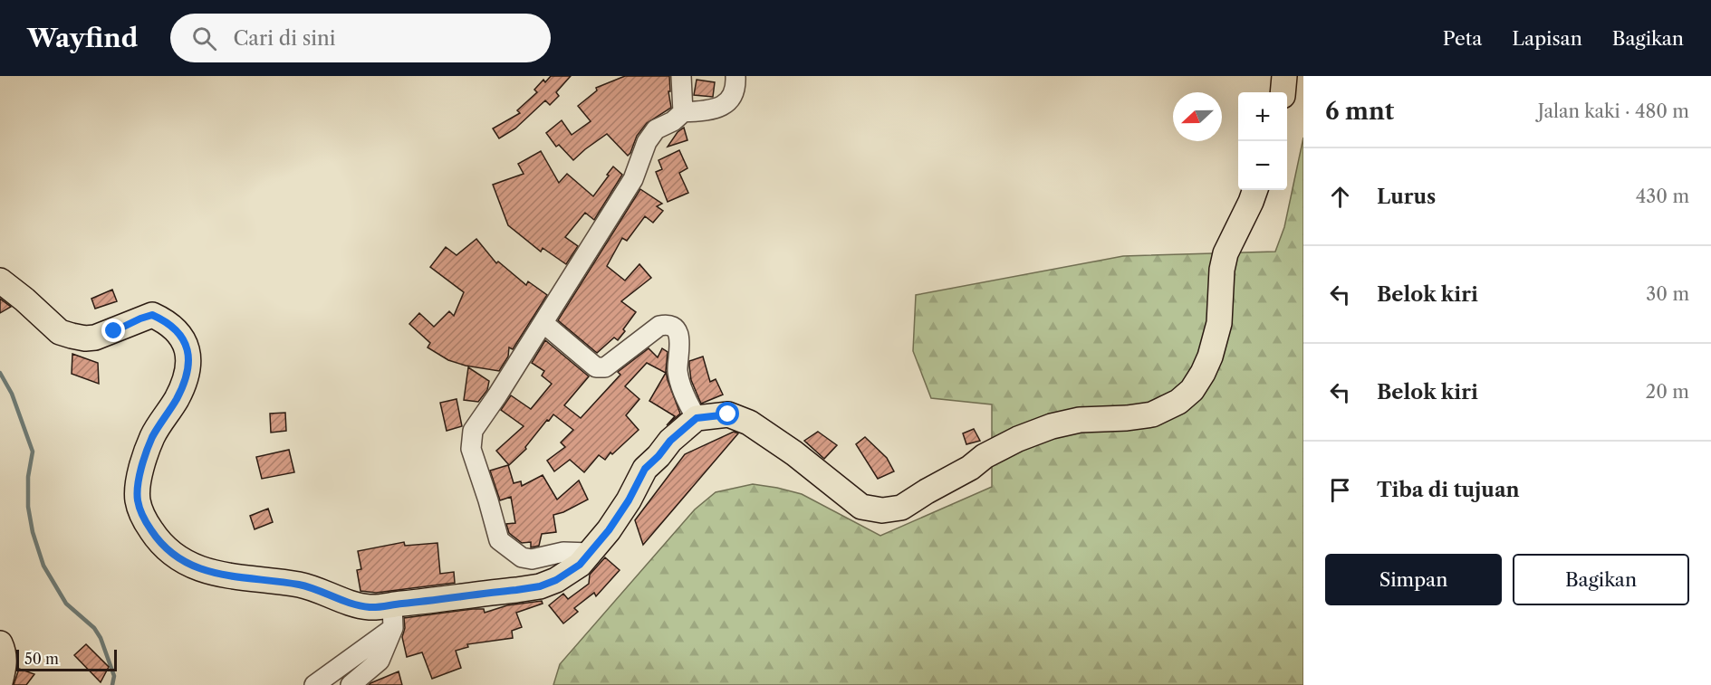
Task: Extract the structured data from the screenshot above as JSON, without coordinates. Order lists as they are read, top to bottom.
{
  "scale_bar": "50 m",
  "north": "left",
  "page": {
    "header": "Wayfind",
    "search": "Cari di sini",
    "nav": ["Peta", "Lapisan", "Bagikan"],
    "heading": ["6 mnt", "Jalan kaki · 480 m"],
    "map_buttons": ["+", "−"],
    "list": [
      ["Lurus", "430 m"],
      ["Belok kiri", "30 m"],
      ["Belok kiri", "20 m"],
      "Tiba di tujuan"
    ],
    "buttons": ["Simpan", "Bagikan"],
    "scale": "50 m"
  }
}
